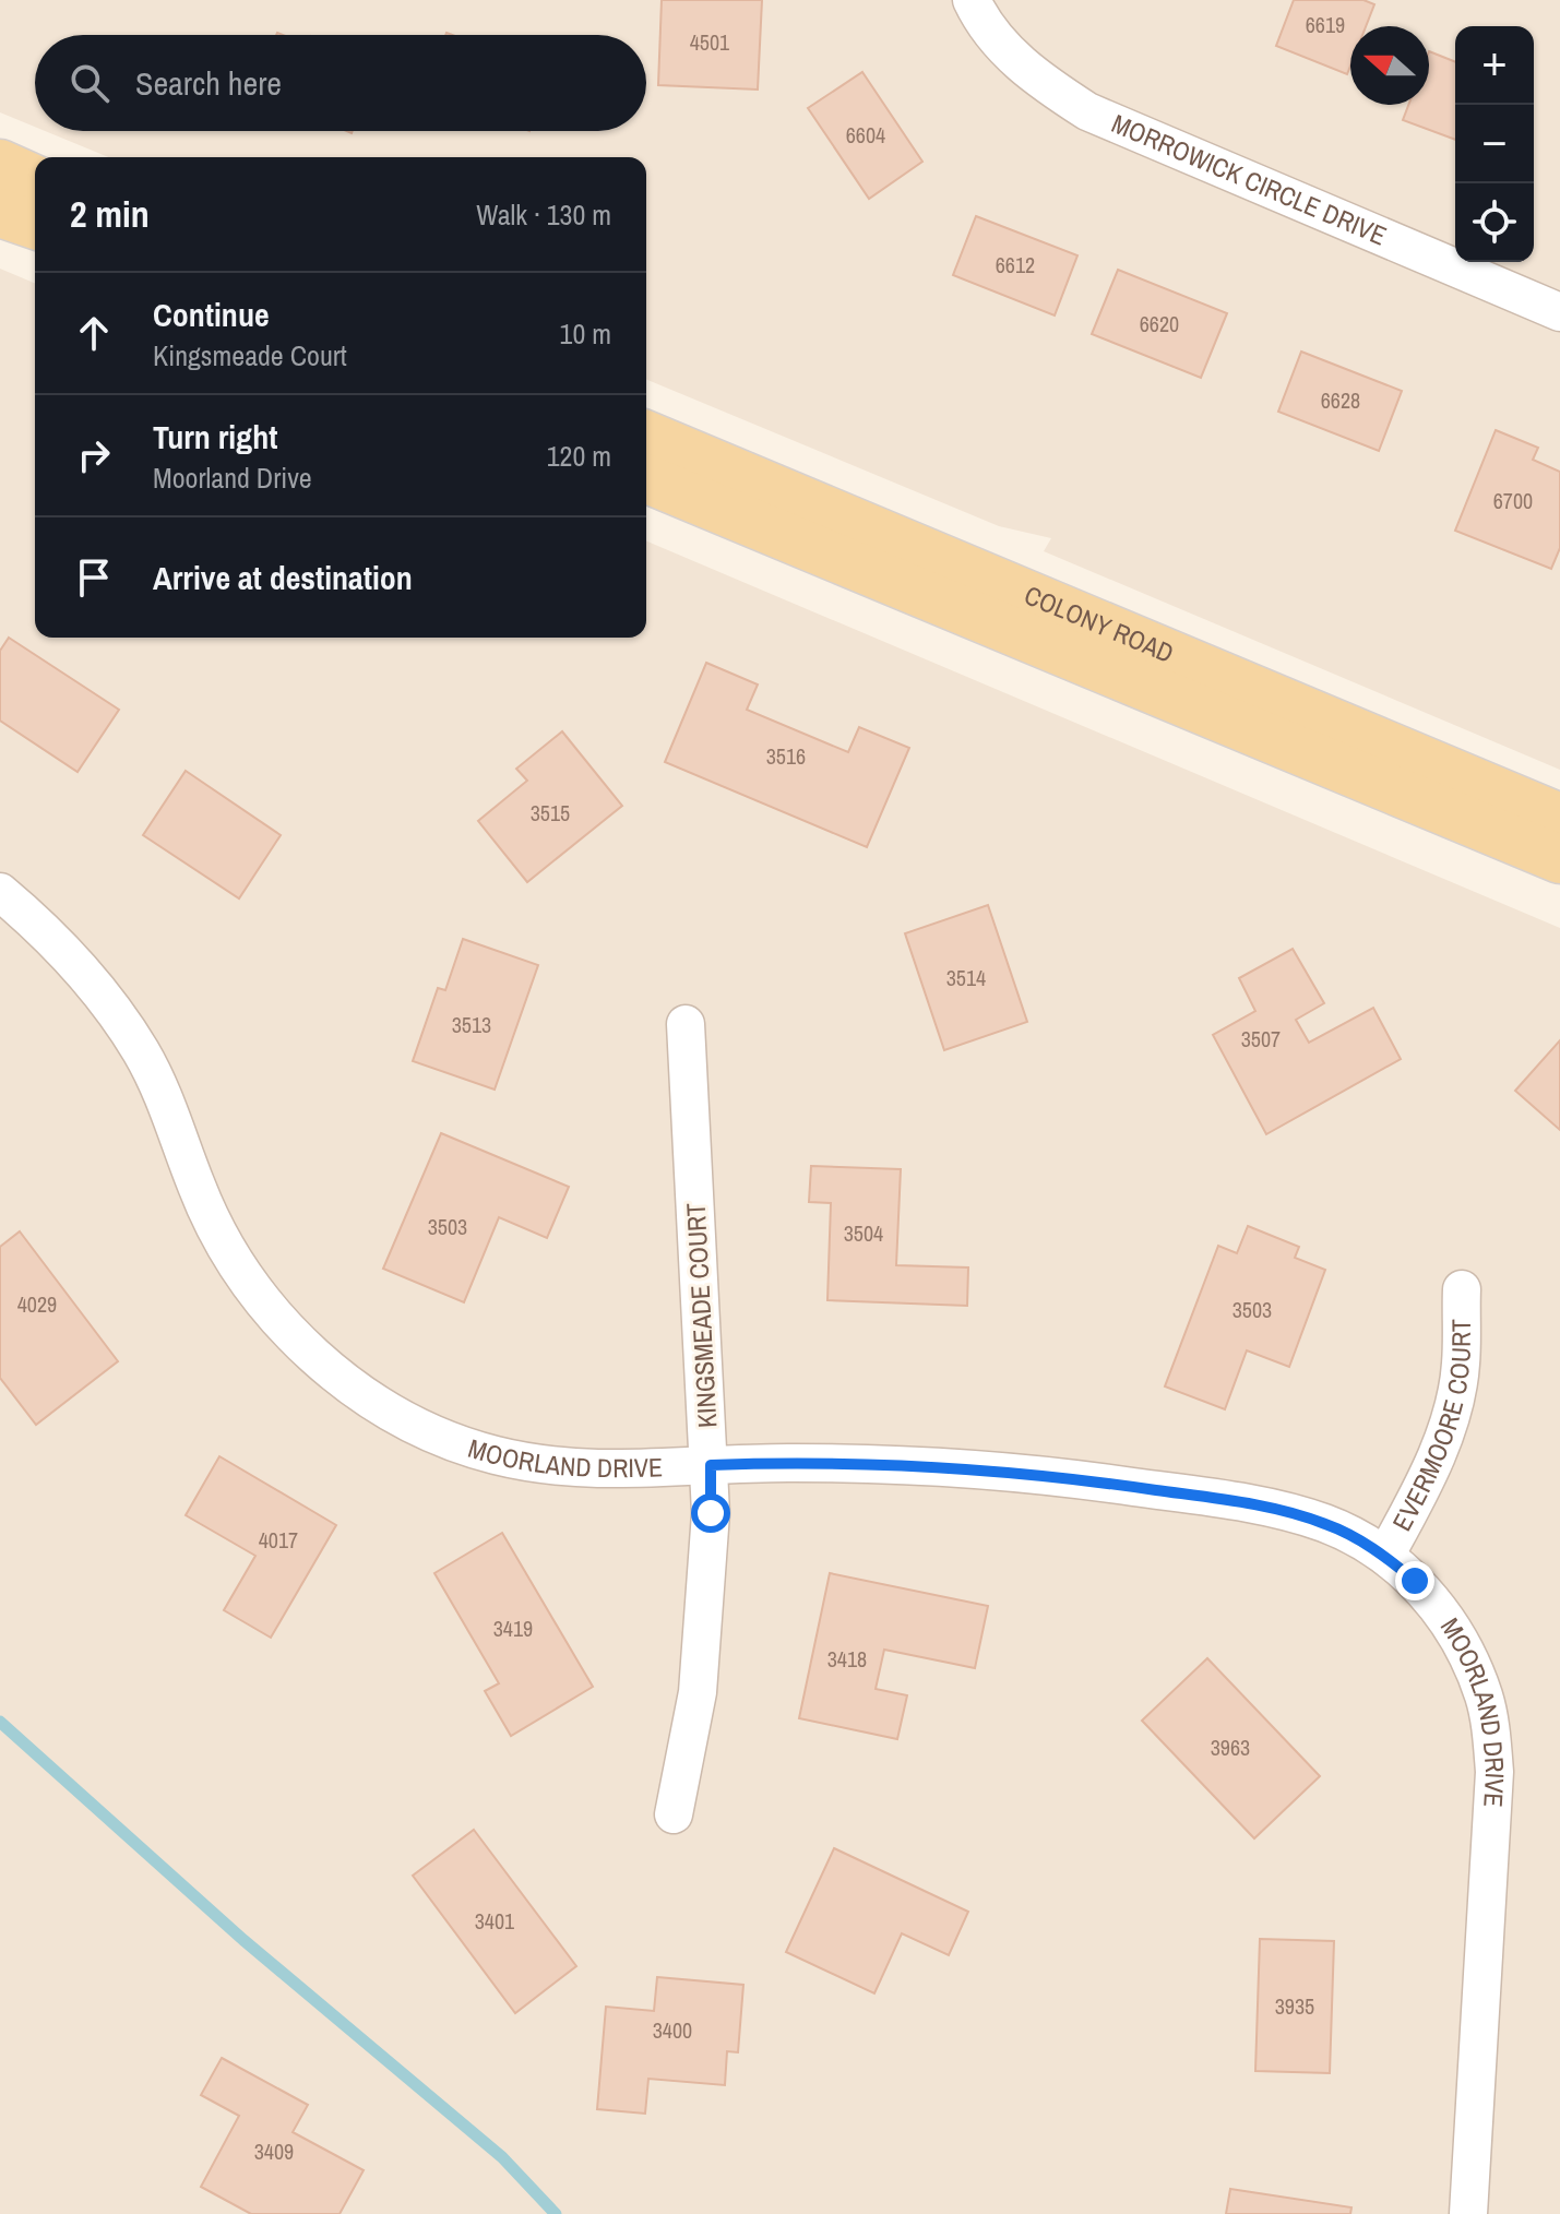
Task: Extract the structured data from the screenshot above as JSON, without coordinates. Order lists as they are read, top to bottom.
{
  "streets": {
    "main road": ["COLONY ROAD"],
    "street": [
      "MORROWICK CIRCLE DRIVE",
      "KINGSMEADE COURT",
      "EVERMOORE COURT",
      "MOORLAND DRIVE"
    ]
  },
  "crossings": [
    ["KINGSMEADE COURT", "MOORLAND DRIVE"],
    ["EVERMOORE COURT", "MOORLAND DRIVE"]
  ],
  "house_numbers": [
    "6619",
    "4501",
    "6604",
    "6612",
    "6620",
    "6628",
    "6700",
    "3516",
    "3515",
    "3514",
    "3513",
    "3507",
    "3503",
    "3504",
    "4029",
    "3503",
    "4017",
    "3419",
    "3418",
    "3963",
    "3401",
    "3935",
    "3400",
    "3409"
  ],
  "north": "left",
  "page": {
    "map_buttons": ["+", "−"],
    "search": "Search here",
    "heading": ["2 min", "Walk · 130 m"],
    "list": [
      ["Continue", "Kingsmeade Court", "10 m"],
      ["Turn right", "Moorland Drive", "120 m"],
      "Arrive at destination"
    ]
  }
}
